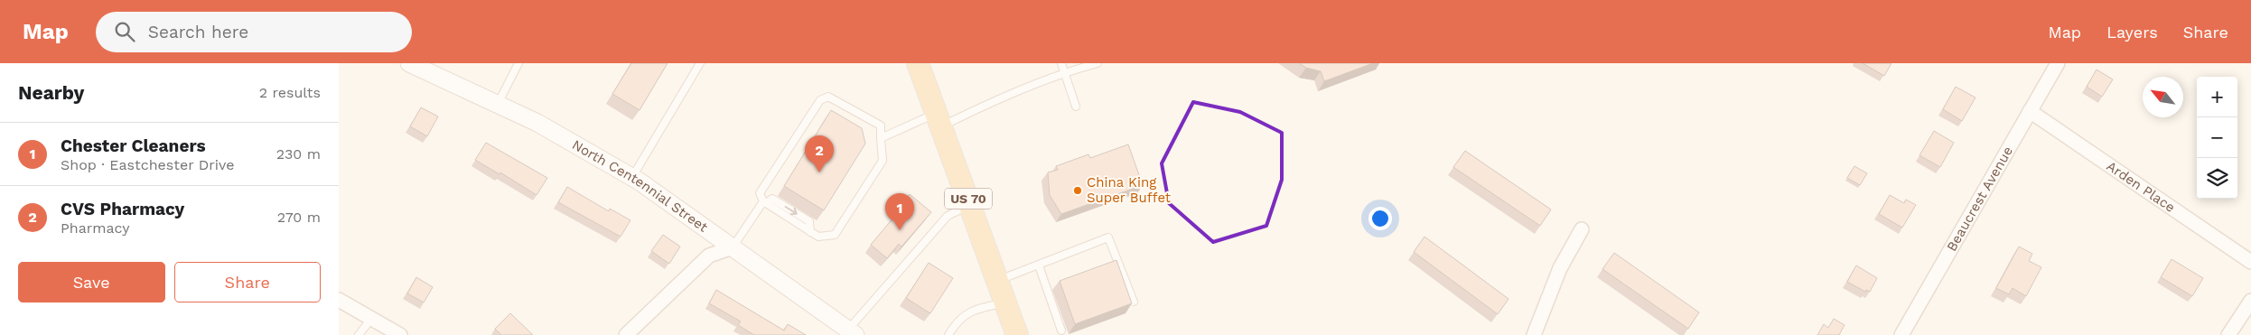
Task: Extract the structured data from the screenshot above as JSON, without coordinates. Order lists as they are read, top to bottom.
{
  "streets": {
    "main road": ["US 70"],
    "street": ["North Centennial Street", "Arden Place", "Beaucrest Avenue"]
  },
  "crossings": [
    ["Arden Place", "Beaucrest Avenue"]
  ],
  "places": ["China King Super Buffet"],
  "north": "top left",
  "page": {
    "header": "Map",
    "search": "Search here",
    "nav": ["Map", "Layers", "Share"],
    "heading": ["Nearby", "2 results"],
    "map_buttons": ["+", "−"],
    "list": [
      {
        "mark": "1",
        "name": "Chester Cleaners",
        "note": "Shop · Eastchester Drive",
        "value": "230 m"
      },
      {
        "mark": "2",
        "name": "CVS Pharmacy",
        "note": "Pharmacy",
        "value": "270 m"
      }
    ],
    "pins": ["2", "1"],
    "buttons": ["Save", "Share"]
  }
}
